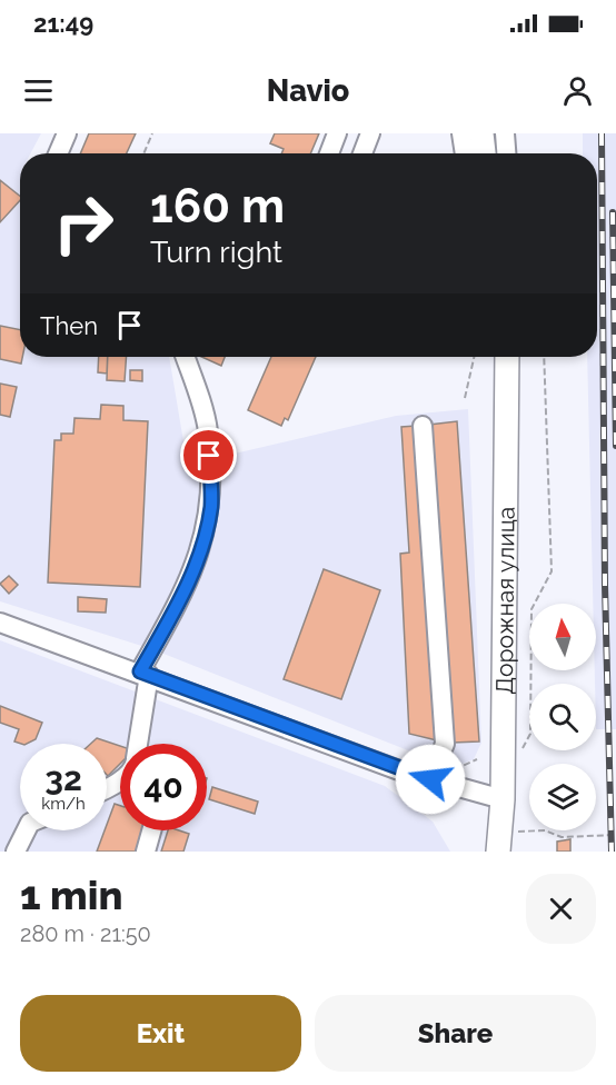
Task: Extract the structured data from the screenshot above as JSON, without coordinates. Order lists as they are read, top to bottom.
{
  "streets": {
    "main road": ["Дорожная улица"]
  },
  "north": "top",
  "page": {
    "status": "21:49",
    "header": "Navio",
    "turn": ["160 m", "Turn right"],
    "then": "Then",
    "speed": "32 km/h",
    "limit": "40",
    "heading": ["1 min", "280 m · 21:50"],
    "buttons": ["Exit", "Share"]
  }
}
